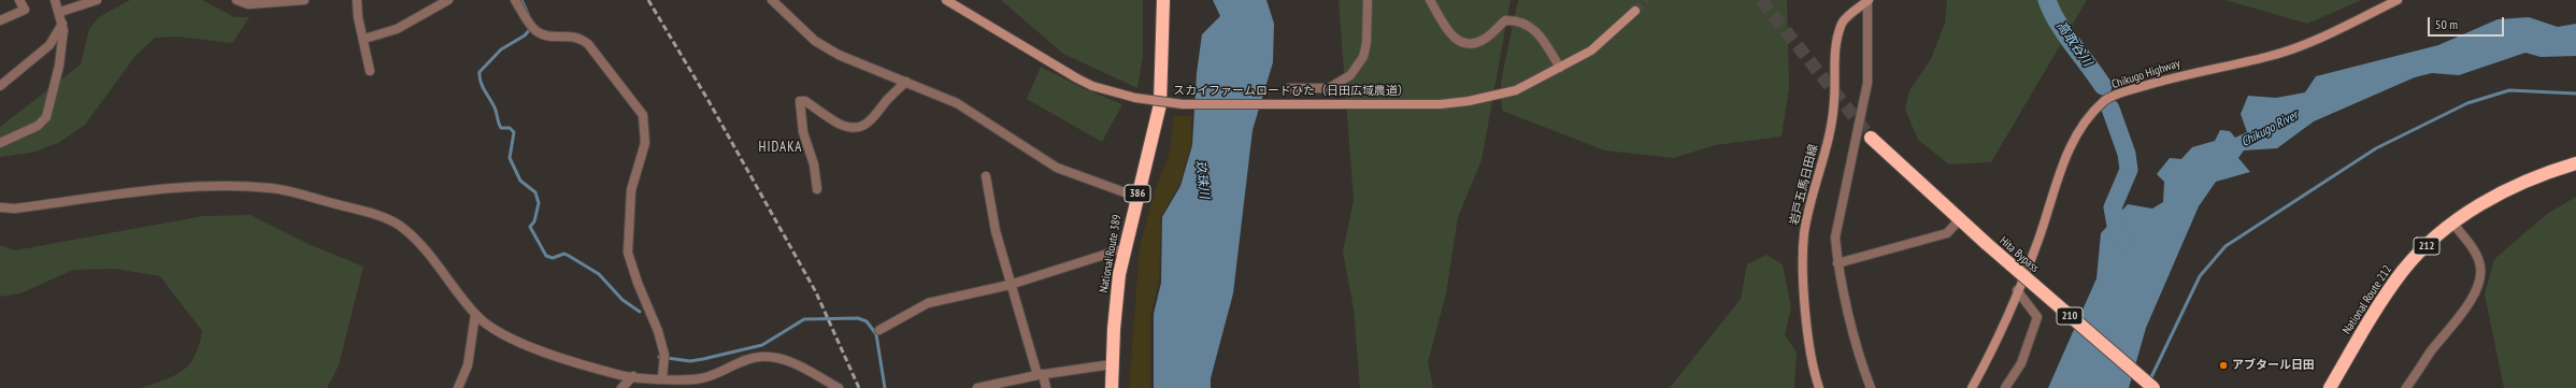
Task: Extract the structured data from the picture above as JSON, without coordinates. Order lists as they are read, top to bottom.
{
  "streets": {
    "highway": [
      "386",
      "212",
      "National Route 389",
      "Hita Bypass",
      "National Route 212",
      "210"
    ],
    "street": ["Chikugo Highway", "スカイファームロードひた（日田広域農道）", "岩戸五馬日田線"]
  },
  "districts": ["HIDAKA"],
  "water": ["高取谷川", "Chikugo River", "玖珠川"],
  "places": ["アブタール日田"],
  "scale_bar": "50 m"
}
